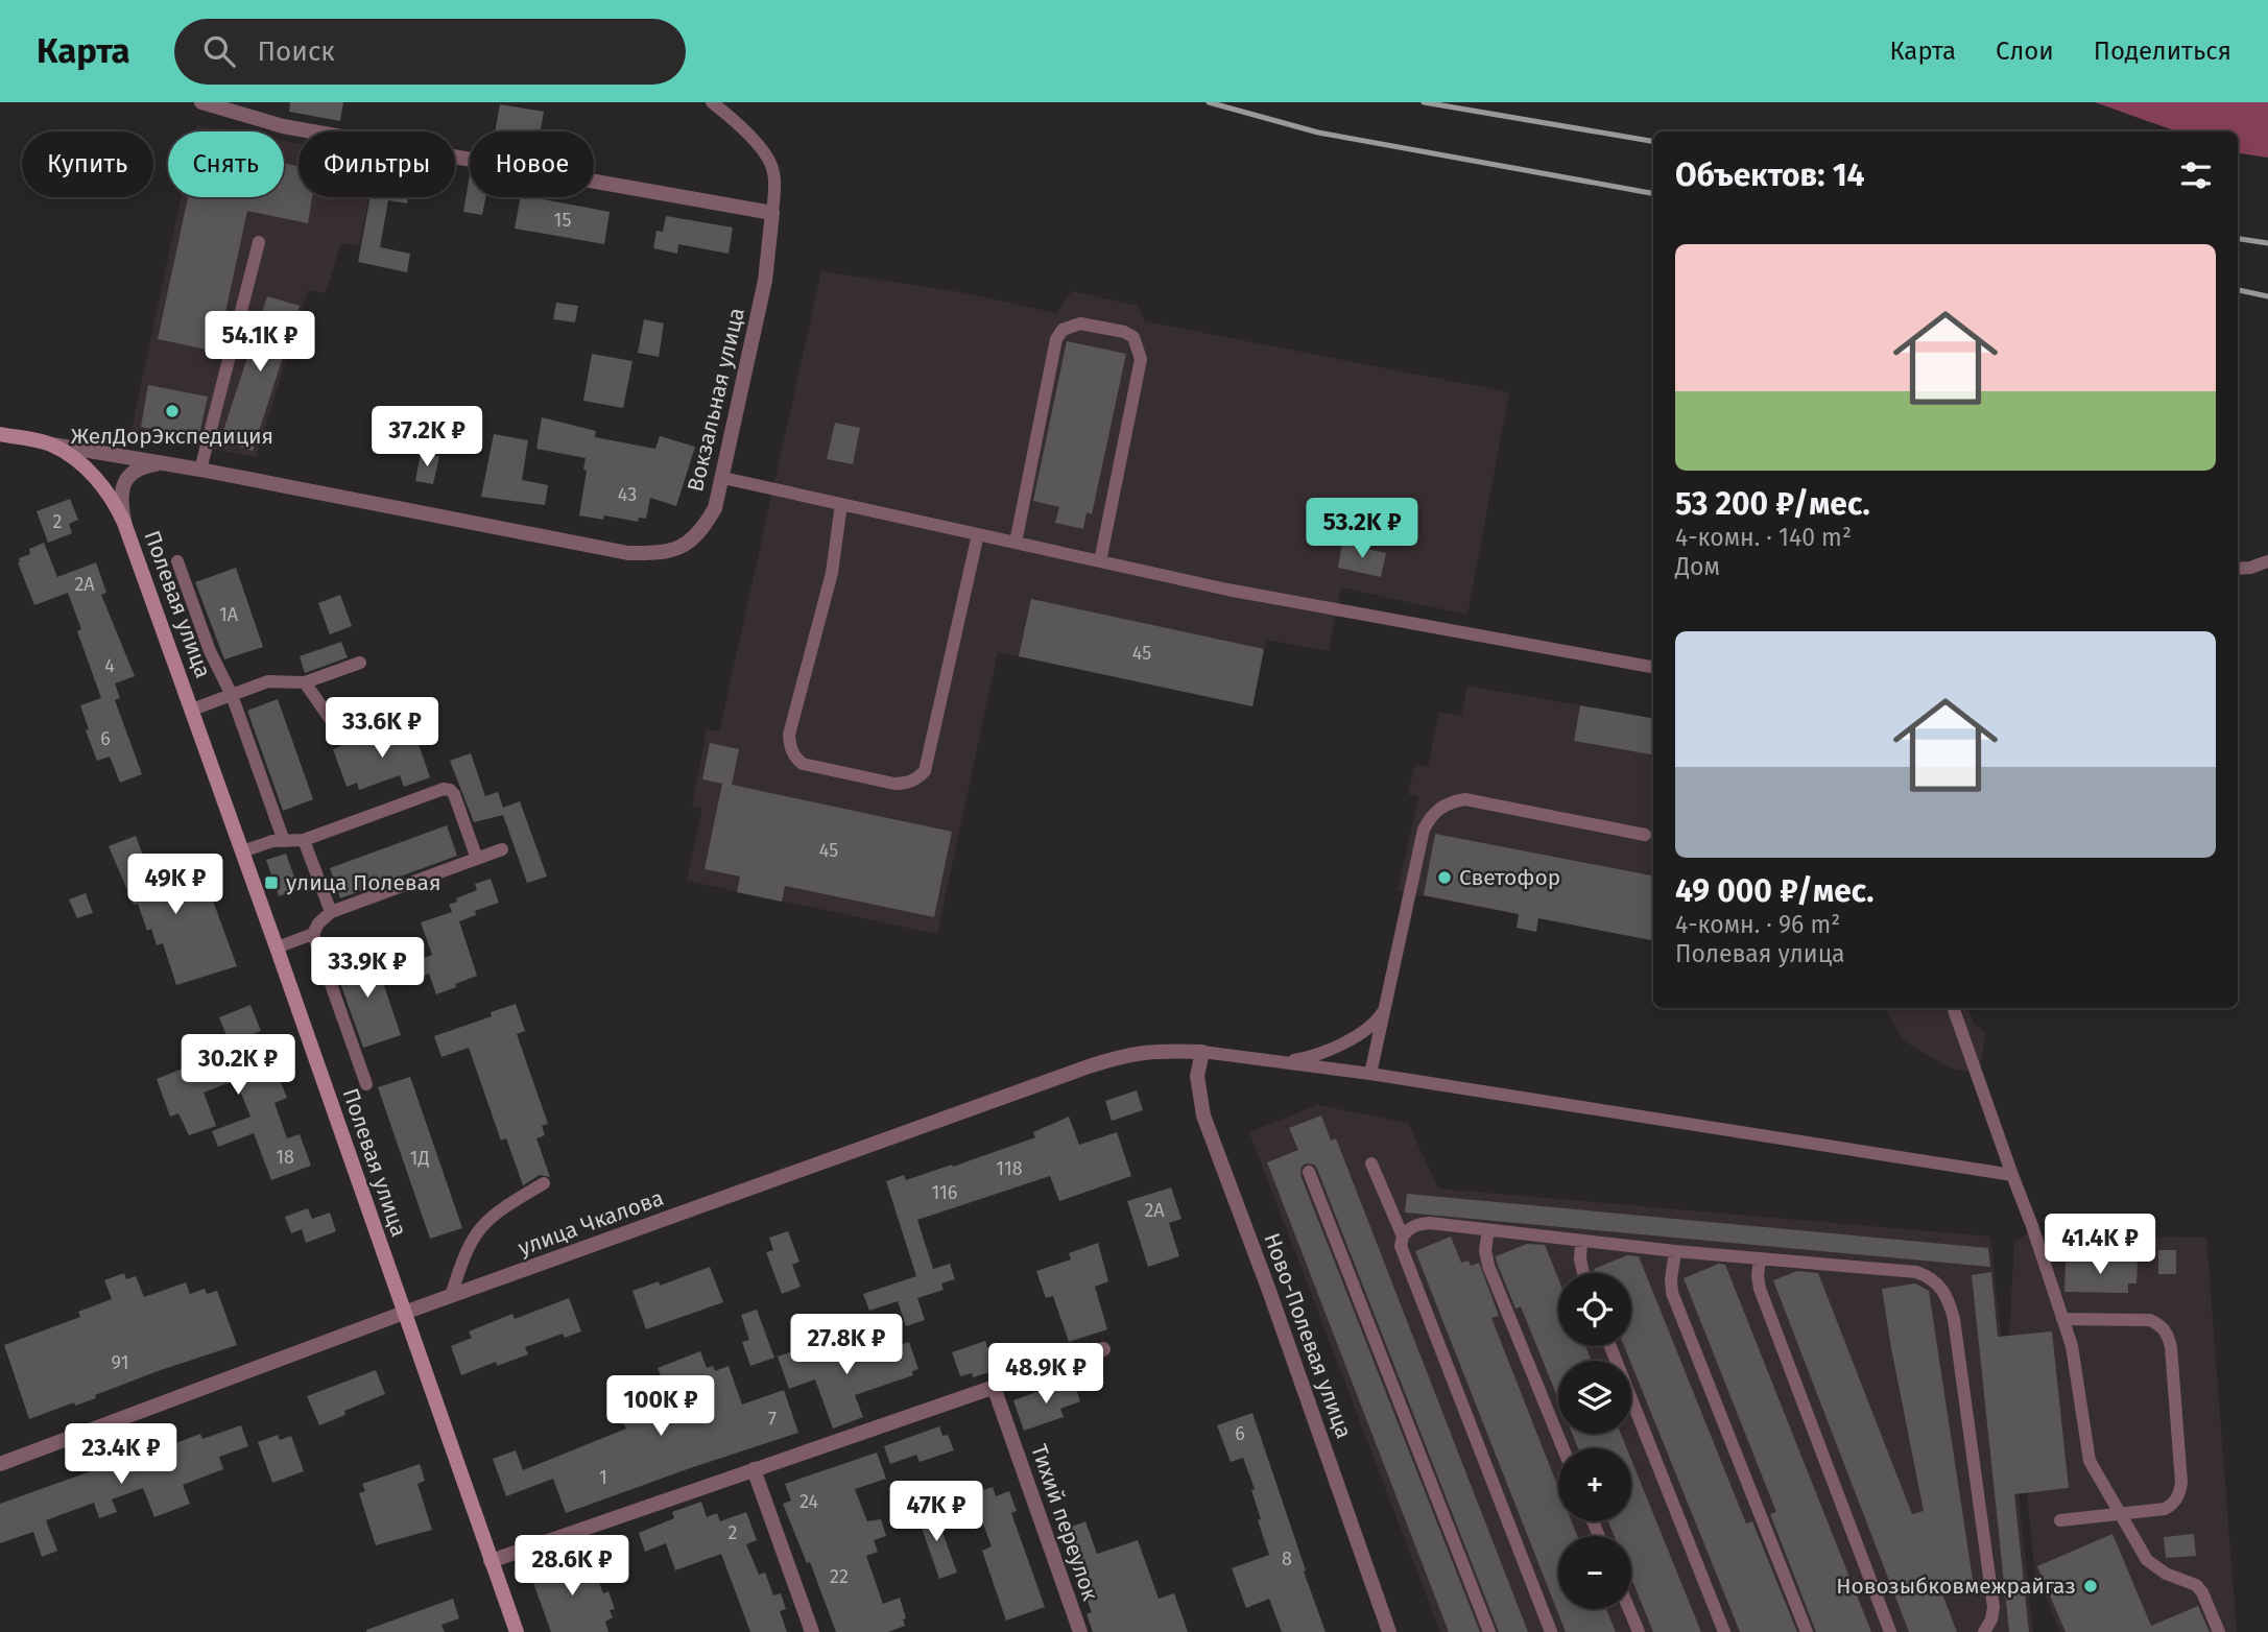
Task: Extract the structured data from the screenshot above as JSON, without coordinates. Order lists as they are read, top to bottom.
{
  "streets": {
    "main road": ["Вокзальная улица", "Полевая улица"],
    "street": ["улица Чкалова", "Ново-Полевая улица", "Тихий переулок"]
  },
  "crossings": [
    ["Вокзальная улица", "Полевая улица"],
    ["Полевая улица", "улица Чкалова"],
    ["улица Чкалова", "Ново-Полевая улица"]
  ],
  "places": {
    "other": ["ЖелДорЭкспедиция", "Светофор", "Новозыбковмежрайгаз"],
    "transit": ["улица Полевая"]
  },
  "house_numbers": [
    "15",
    "43",
    "2",
    "2А",
    "1А",
    "45",
    "4",
    "6",
    "45",
    "18",
    "1Д",
    "118",
    "116",
    "2А",
    "91",
    "7",
    "6",
    "1",
    "24",
    "2",
    "8",
    "22"
  ],
  "page": {
    "header": "Карта",
    "search": "Поиск",
    "nav": ["Карта", "Слои", "Поделиться"],
    "chip": [
      "Купить",
      "Снять",
      "Фильтры",
      "Новое"
    ],
    "heading": "Объектов: 14",
    "list": [
      {
        "name": "53 200 ₽/мес.",
        "note": "4-комн. · 140 m² · Дом"
      },
      {
        "name": "49 000 ₽/мес.",
        "note": "4-комн. · 96 m² · Полевая улица"
      }
    ],
    "price": [
      "54.1K ₽",
      "37.2K ₽",
      "53.2K ₽",
      "33.6K ₽",
      "49K ₽",
      "33.9K ₽",
      "30.2K ₽",
      "41.4K ₽",
      "27.8K ₽",
      "48.9K ₽",
      "100K ₽",
      "23.4K ₽",
      "47K ₽",
      "28.6K ₽"
    ],
    "map_buttons": ["+", "−"]
  }
}
